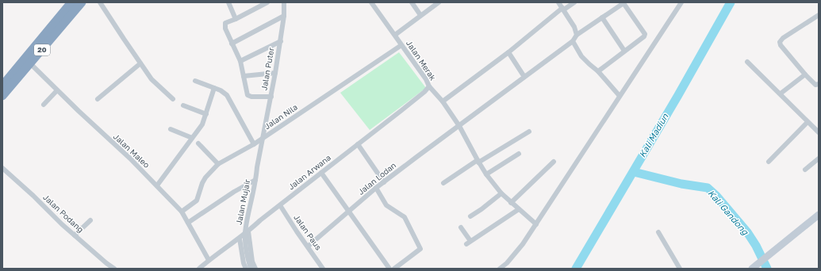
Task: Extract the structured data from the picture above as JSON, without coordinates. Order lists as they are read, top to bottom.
{
  "streets": {
    "highway": ["20"],
    "street": [
      "Jalan Merak",
      "Jalan Puter",
      "Jalan Nila",
      "Jalan Maleo",
      "Jalan Arwana",
      "Jalan Lodan",
      "Jalan Mujair",
      "Jalan Podang",
      "Jalan Paus"
    ]
  },
  "crossings": [
    ["20", "Jalan Maleo"],
    ["Jalan Merak", "Jalan Nila"],
    ["Jalan Merak", "Jalan Arwana"],
    ["Jalan Merak", "Jalan Lodan"],
    ["Jalan Puter", "Jalan Nila"],
    ["Jalan Puter", "Jalan Mujair"],
    ["Jalan Nila", "Jalan Maleo"],
    ["Jalan Nila", "Jalan Mujair"],
    ["Jalan Maleo", "Jalan Arwana"],
    ["Jalan Arwana", "Jalan Mujair"],
    ["Jalan Arwana", "Jalan Paus"],
    ["Jalan Lodan", "Jalan Paus"]
  ],
  "water": ["Kali Madiun", "Kali Gandong"]
}
